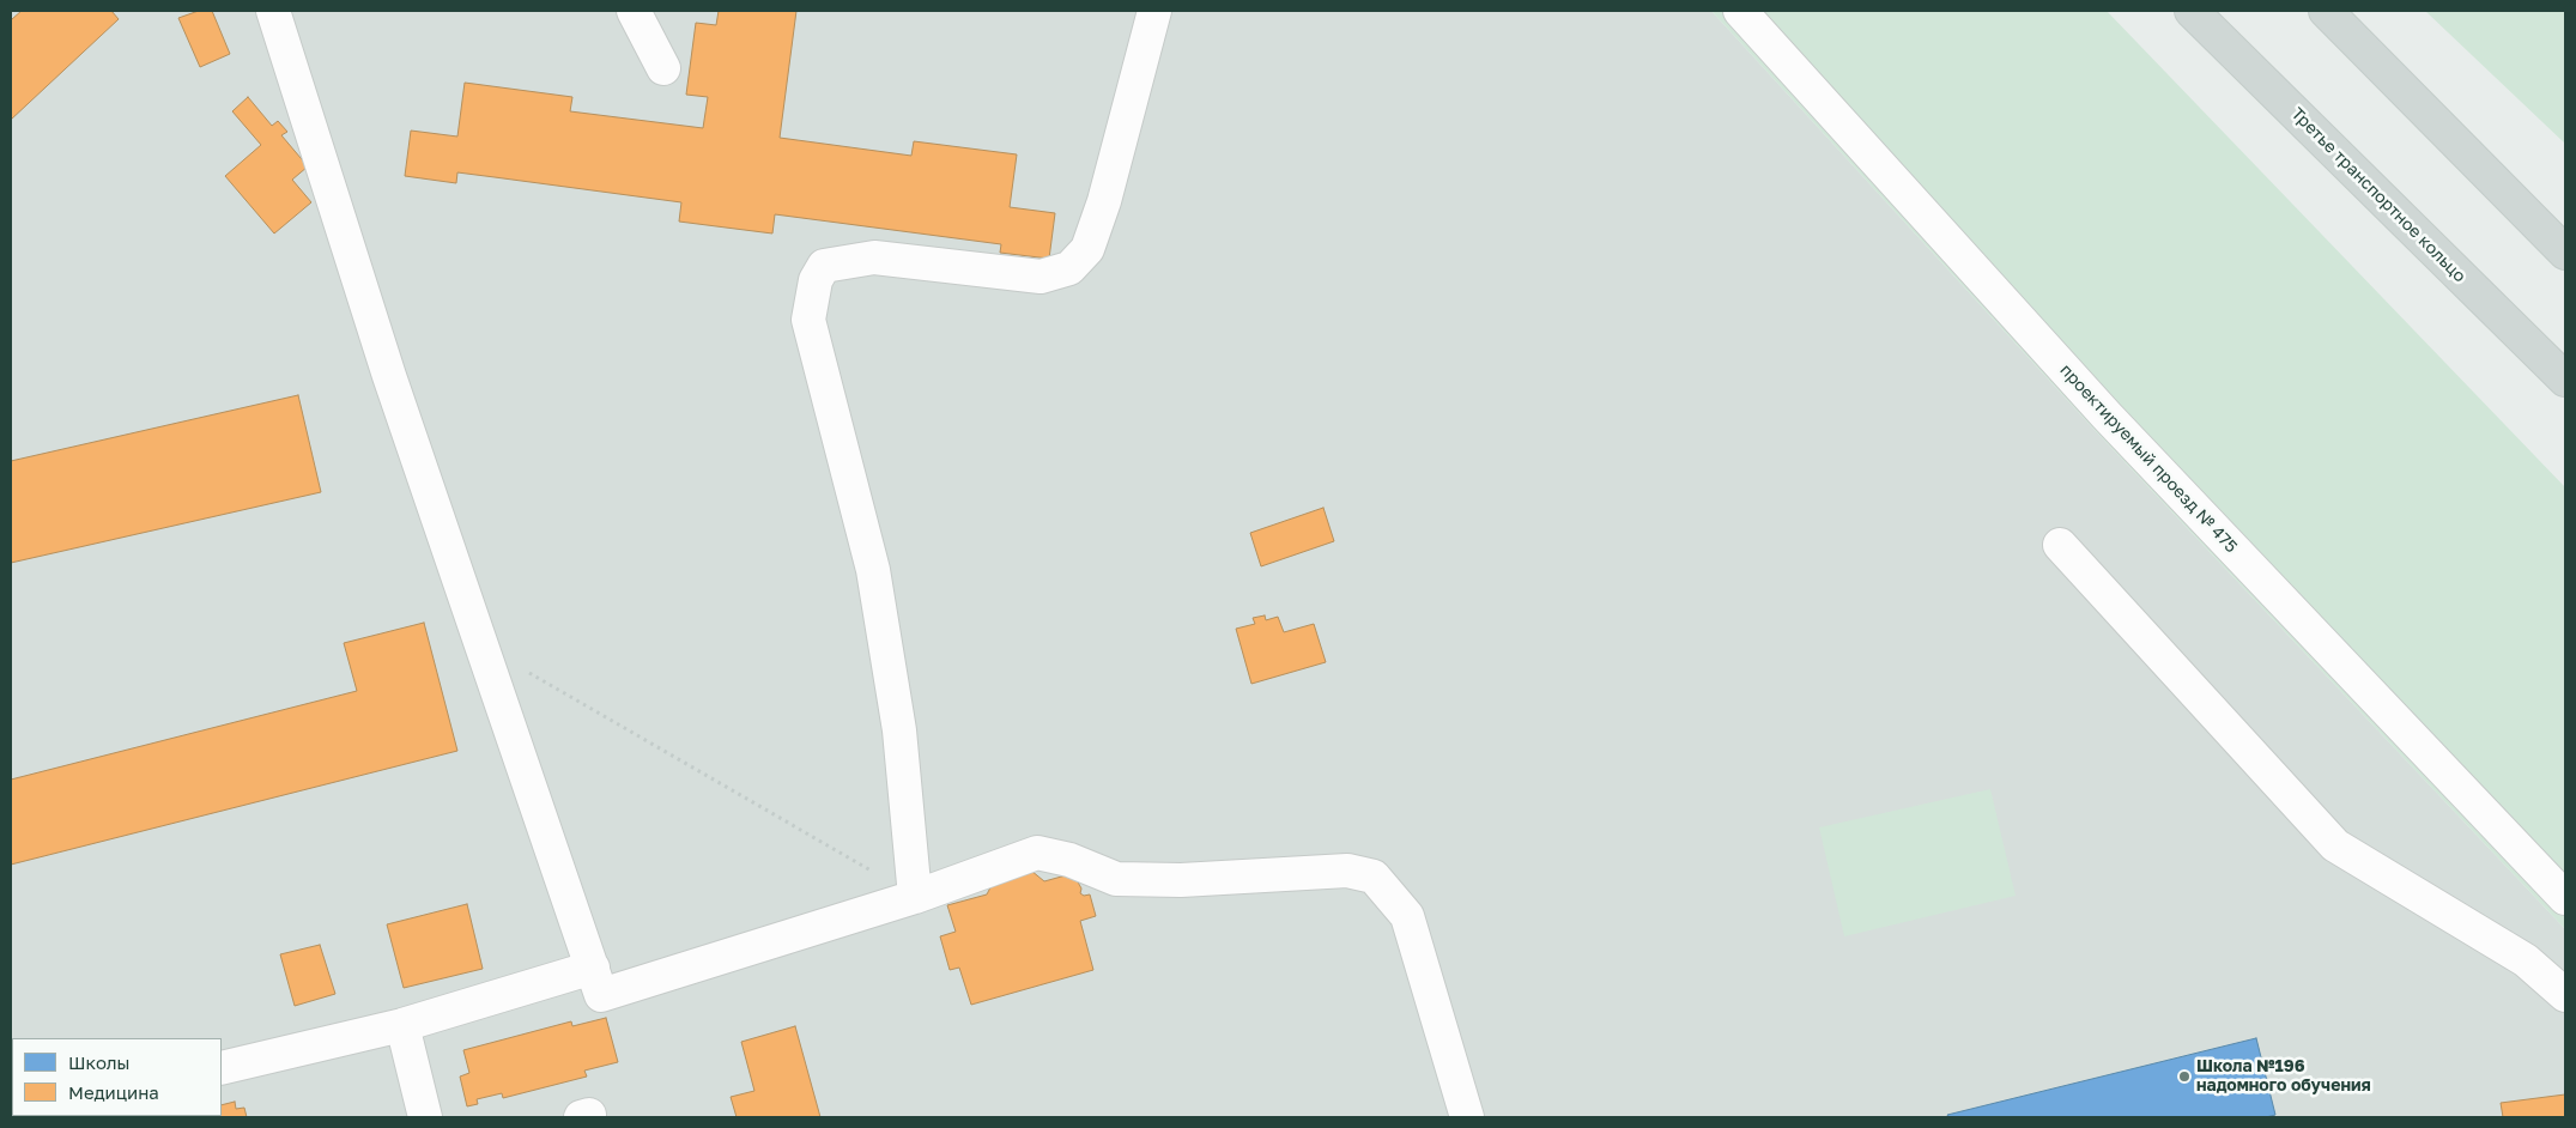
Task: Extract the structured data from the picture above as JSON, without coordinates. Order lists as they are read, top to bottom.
{
  "streets": {
    "main road": ["Третье транспортное кольцо"],
    "street": ["проектируемый проезд № 475"]
  },
  "places": ["Школа №196 надомного обучения"],
  "legend": ["Школы", "Медицина"]
}
